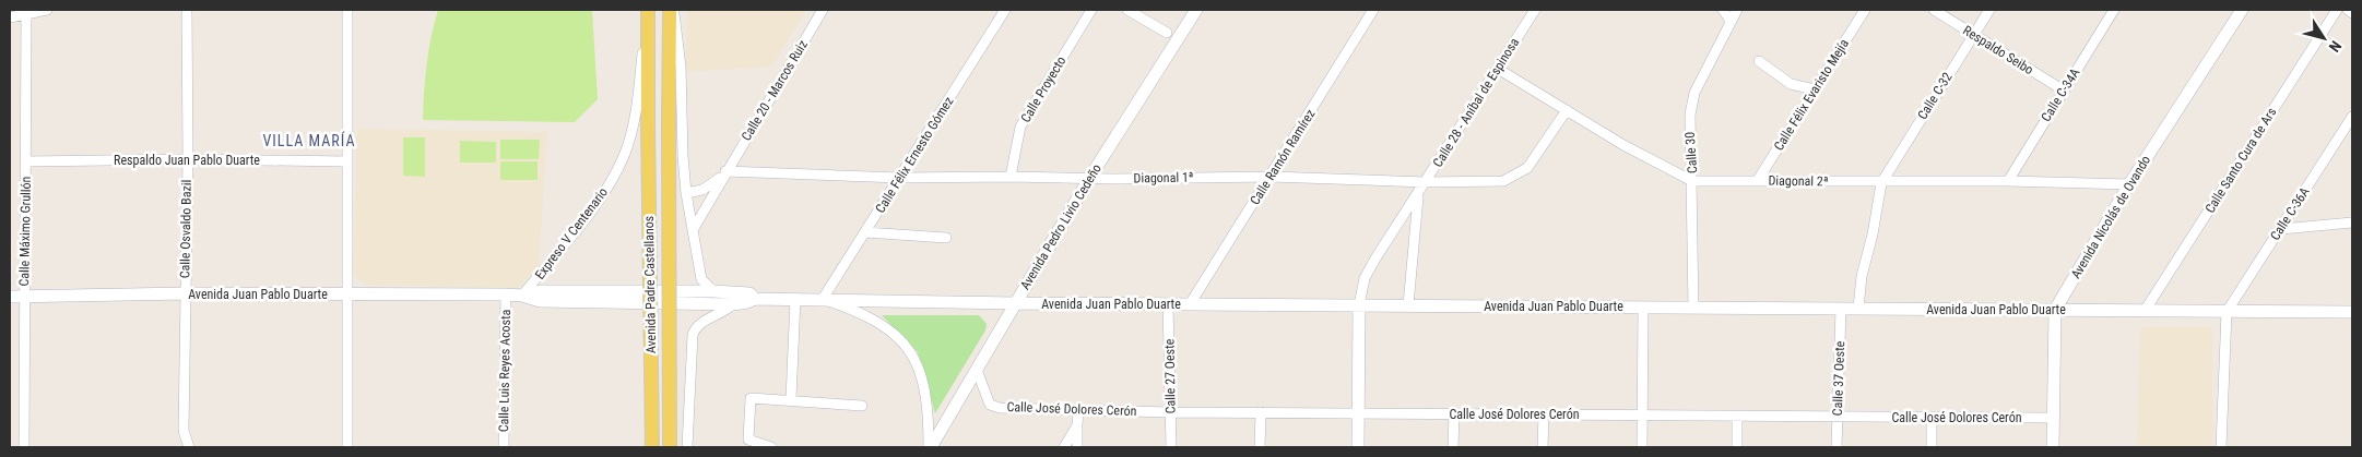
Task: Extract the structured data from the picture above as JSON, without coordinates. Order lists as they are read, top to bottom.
{
  "streets": {
    "main road": [
      "Avenida Nicolás de Ovando",
      "Avenida Pedro Livio Cedeño",
      "Expreso V Centenario",
      "Avenida Padre Castellanos",
      "Avenida Juan Pablo Duarte"
    ],
    "street": [
      "Respaldo Seibo",
      "Calle Proyecto",
      "Calle 20 - Marcos Ruiz",
      "Calle Félix Evaristo Mejía",
      "Calle C-34A",
      "Calle C-32",
      "Calle 28 - Aníbal de Espinosa",
      "Calle 30",
      "Calle Félix Ernesto Gómez",
      "Calle Ramón Ramírez",
      "Respaldo Juan Pablo Duarte",
      "Calle Santo Cura de Ars",
      "Diagonal 1ª",
      "Diagonal 2ª",
      "Calle C-36A",
      "Calle Osvaldo Bazil",
      "Calle Máximo Grullón",
      "Calle Luis Reyes Acosta",
      "Calle 27 Oeste",
      "Calle 37 Oeste",
      "Calle José Dolores Cerón"
    ]
  },
  "crossings": [
    ["Respaldo Seibo", "Calle C-34A"],
    ["Respaldo Seibo", "Calle C-32"],
    ["Calle Proyecto", "Diagonal 1ª"],
    ["Calle 20 - Marcos Ruiz", "Diagonal 1ª"],
    ["Calle Félix Evaristo Mejía", "Diagonal 2ª"],
    ["Calle C-34A", "Diagonal 2ª"],
    ["Calle C-32", "Diagonal 2ª"],
    ["Calle 28 - Aníbal de Espinosa", "Diagonal 1ª"],
    ["Calle 28 - Aníbal de Espinosa", "Diagonal 2ª"],
    ["Calle 28 - Aníbal de Espinosa", "Avenida Juan Pablo Duarte"],
    ["Calle 30", "Diagonal 2ª"],
    ["Calle 30", "Avenida Juan Pablo Duarte"],
    ["Calle Félix Ernesto Gómez", "Diagonal 1ª"],
    ["Calle Félix Ernesto Gómez", "Avenida Pedro Livio Cedeño"],
    ["Calle Félix Ernesto Gómez", "Avenida Juan Pablo Duarte"],
    ["Calle Ramón Ramírez", "Diagonal 1ª"],
    ["Calle Ramón Ramírez", "Avenida Juan Pablo Duarte"],
    ["Respaldo Juan Pablo Duarte", "Calle Osvaldo Bazil"],
    ["Respaldo Juan Pablo Duarte", "Calle Máximo Grullón"],
    ["Calle Santo Cura de Ars", "Avenida Juan Pablo Duarte"],
    ["Diagonal 1ª", "Diagonal 2ª"],
    ["Diagonal 1ª", "Avenida Pedro Livio Cedeño"],
    ["Diagonal 2ª", "Avenida Nicolás de Ovando"],
    ["Calle C-36A", "Avenida Juan Pablo Duarte"],
    ["Avenida Nicolás de Ovando", "Avenida Juan Pablo Duarte"],
    ["Avenida Nicolás de Ovando", "Calle José Dolores Cerón"],
    ["Avenida Pedro Livio Cedeño", "Avenida Juan Pablo Duarte"],
    ["Avenida Pedro Livio Cedeño", "Calle José Dolores Cerón"],
    ["Calle Osvaldo Bazil", "Avenida Juan Pablo Duarte"],
    ["Calle Máximo Grullón", "Avenida Juan Pablo Duarte"],
    ["Expreso V Centenario", "Avenida Padre Castellanos"],
    ["Expreso V Centenario", "Avenida Juan Pablo Duarte"],
    ["Avenida Juan Pablo Duarte", "Calle Luis Reyes Acosta"],
    ["Avenida Juan Pablo Duarte", "Calle 27 Oeste"],
    ["Avenida Juan Pablo Duarte", "Calle 37 Oeste"],
    ["Calle 27 Oeste", "Calle José Dolores Cerón"],
    ["Calle 37 Oeste", "Calle José Dolores Cerón"]
  ],
  "districts": ["VILLA MARÍA"],
  "north": "bottom right"
}
